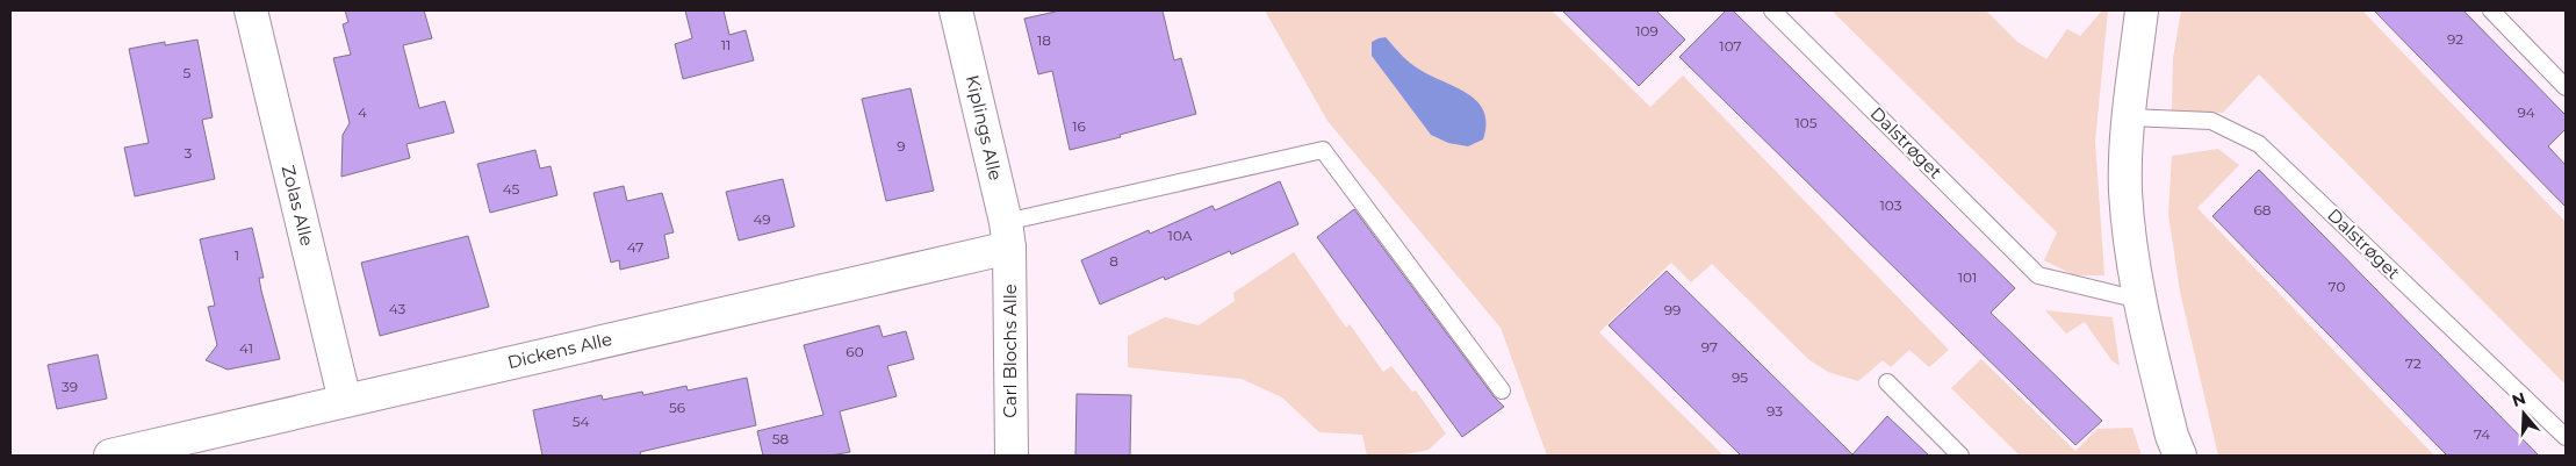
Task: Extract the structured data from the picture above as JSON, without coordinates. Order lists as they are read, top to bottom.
{
  "streets": {
    "street": [
      "Kiplings Alle",
      "Zolas Alle",
      "Dickens Alle",
      "Carl Blochs Alle"
    ],
    "lane": ["Dalstrøget"]
  },
  "crossings": [
    ["Kiplings Alle", "Dickens Alle"],
    ["Kiplings Alle", "Carl Blochs Alle"],
    ["Zolas Alle", "Dickens Alle"],
    ["Dickens Alle", "Carl Blochs Alle"]
  ],
  "house_numbers": [
    "109",
    "92",
    "18",
    "11",
    "107",
    "5",
    "4",
    "94",
    "105",
    "16",
    "9",
    "3",
    "45",
    "103",
    "68",
    "49",
    "10A",
    "47",
    "1",
    "8",
    "101",
    "70",
    "43",
    "99",
    "97",
    "41",
    "60",
    "72",
    "95",
    "39",
    "56",
    "93",
    "54",
    "74",
    "58"
  ],
  "north": "top"
}
